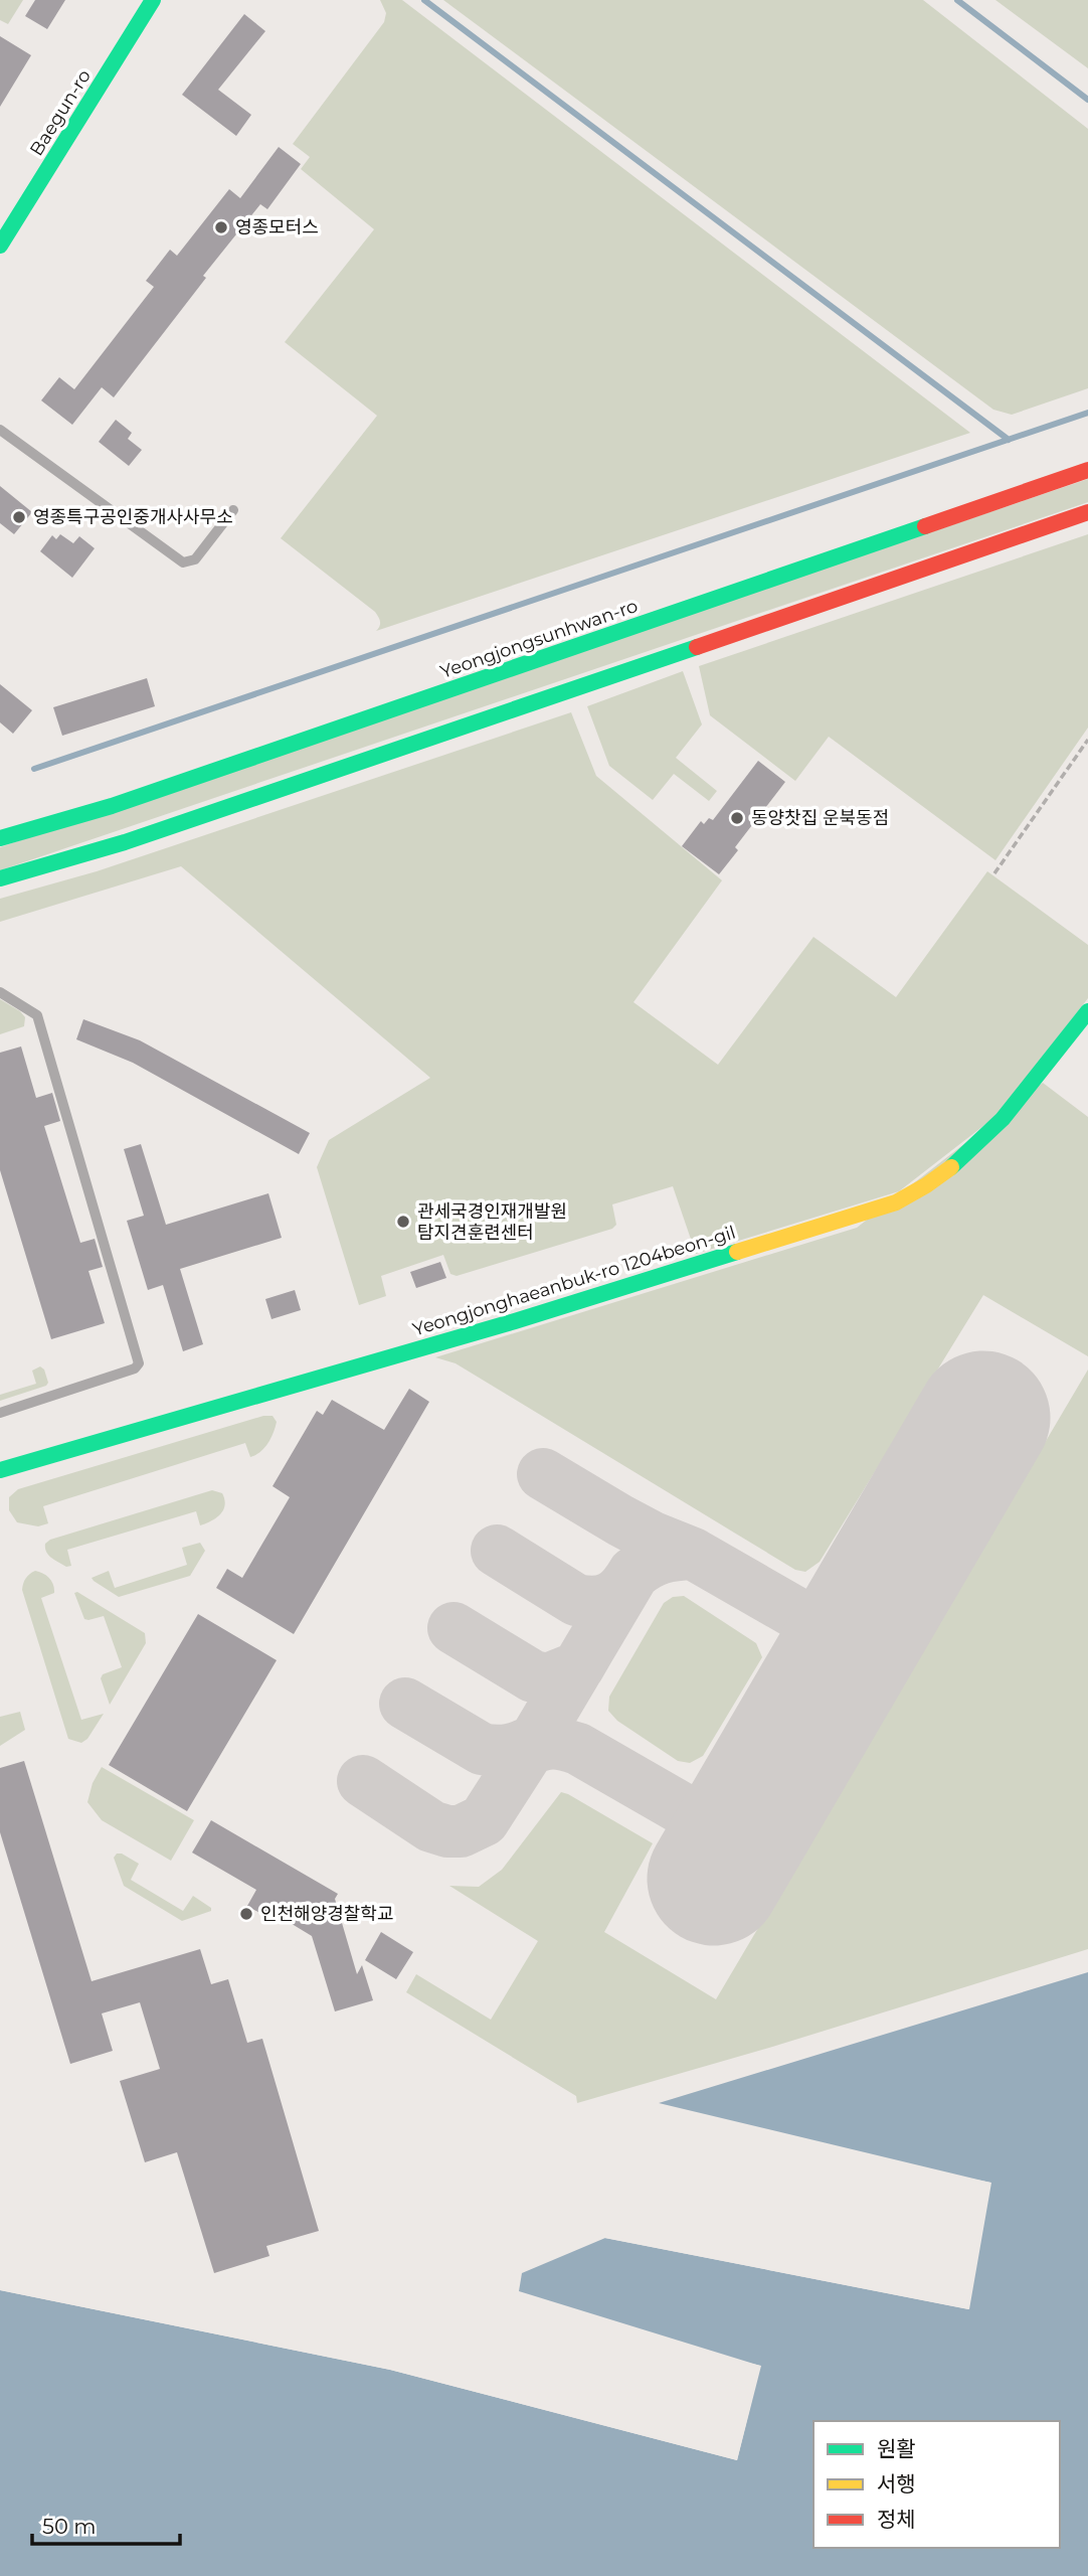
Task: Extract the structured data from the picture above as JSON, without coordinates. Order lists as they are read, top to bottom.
{
  "streets": {
    "main road": ["Baegun-ro", "Yeongjongsunhwan-ro", "Yeongjonghaeanbuk-ro 1204beon-gil"]
  },
  "places": [
    "영종모터스",
    "영종특구공인중개사사무소",
    "동양찻집 운북동점",
    "관세국경인재개발원 탐지견훈련센터",
    "인천해양경찰학교"
  ],
  "legend": ["원활", "서행", "정체"],
  "scale_bar": "50 m"
}
